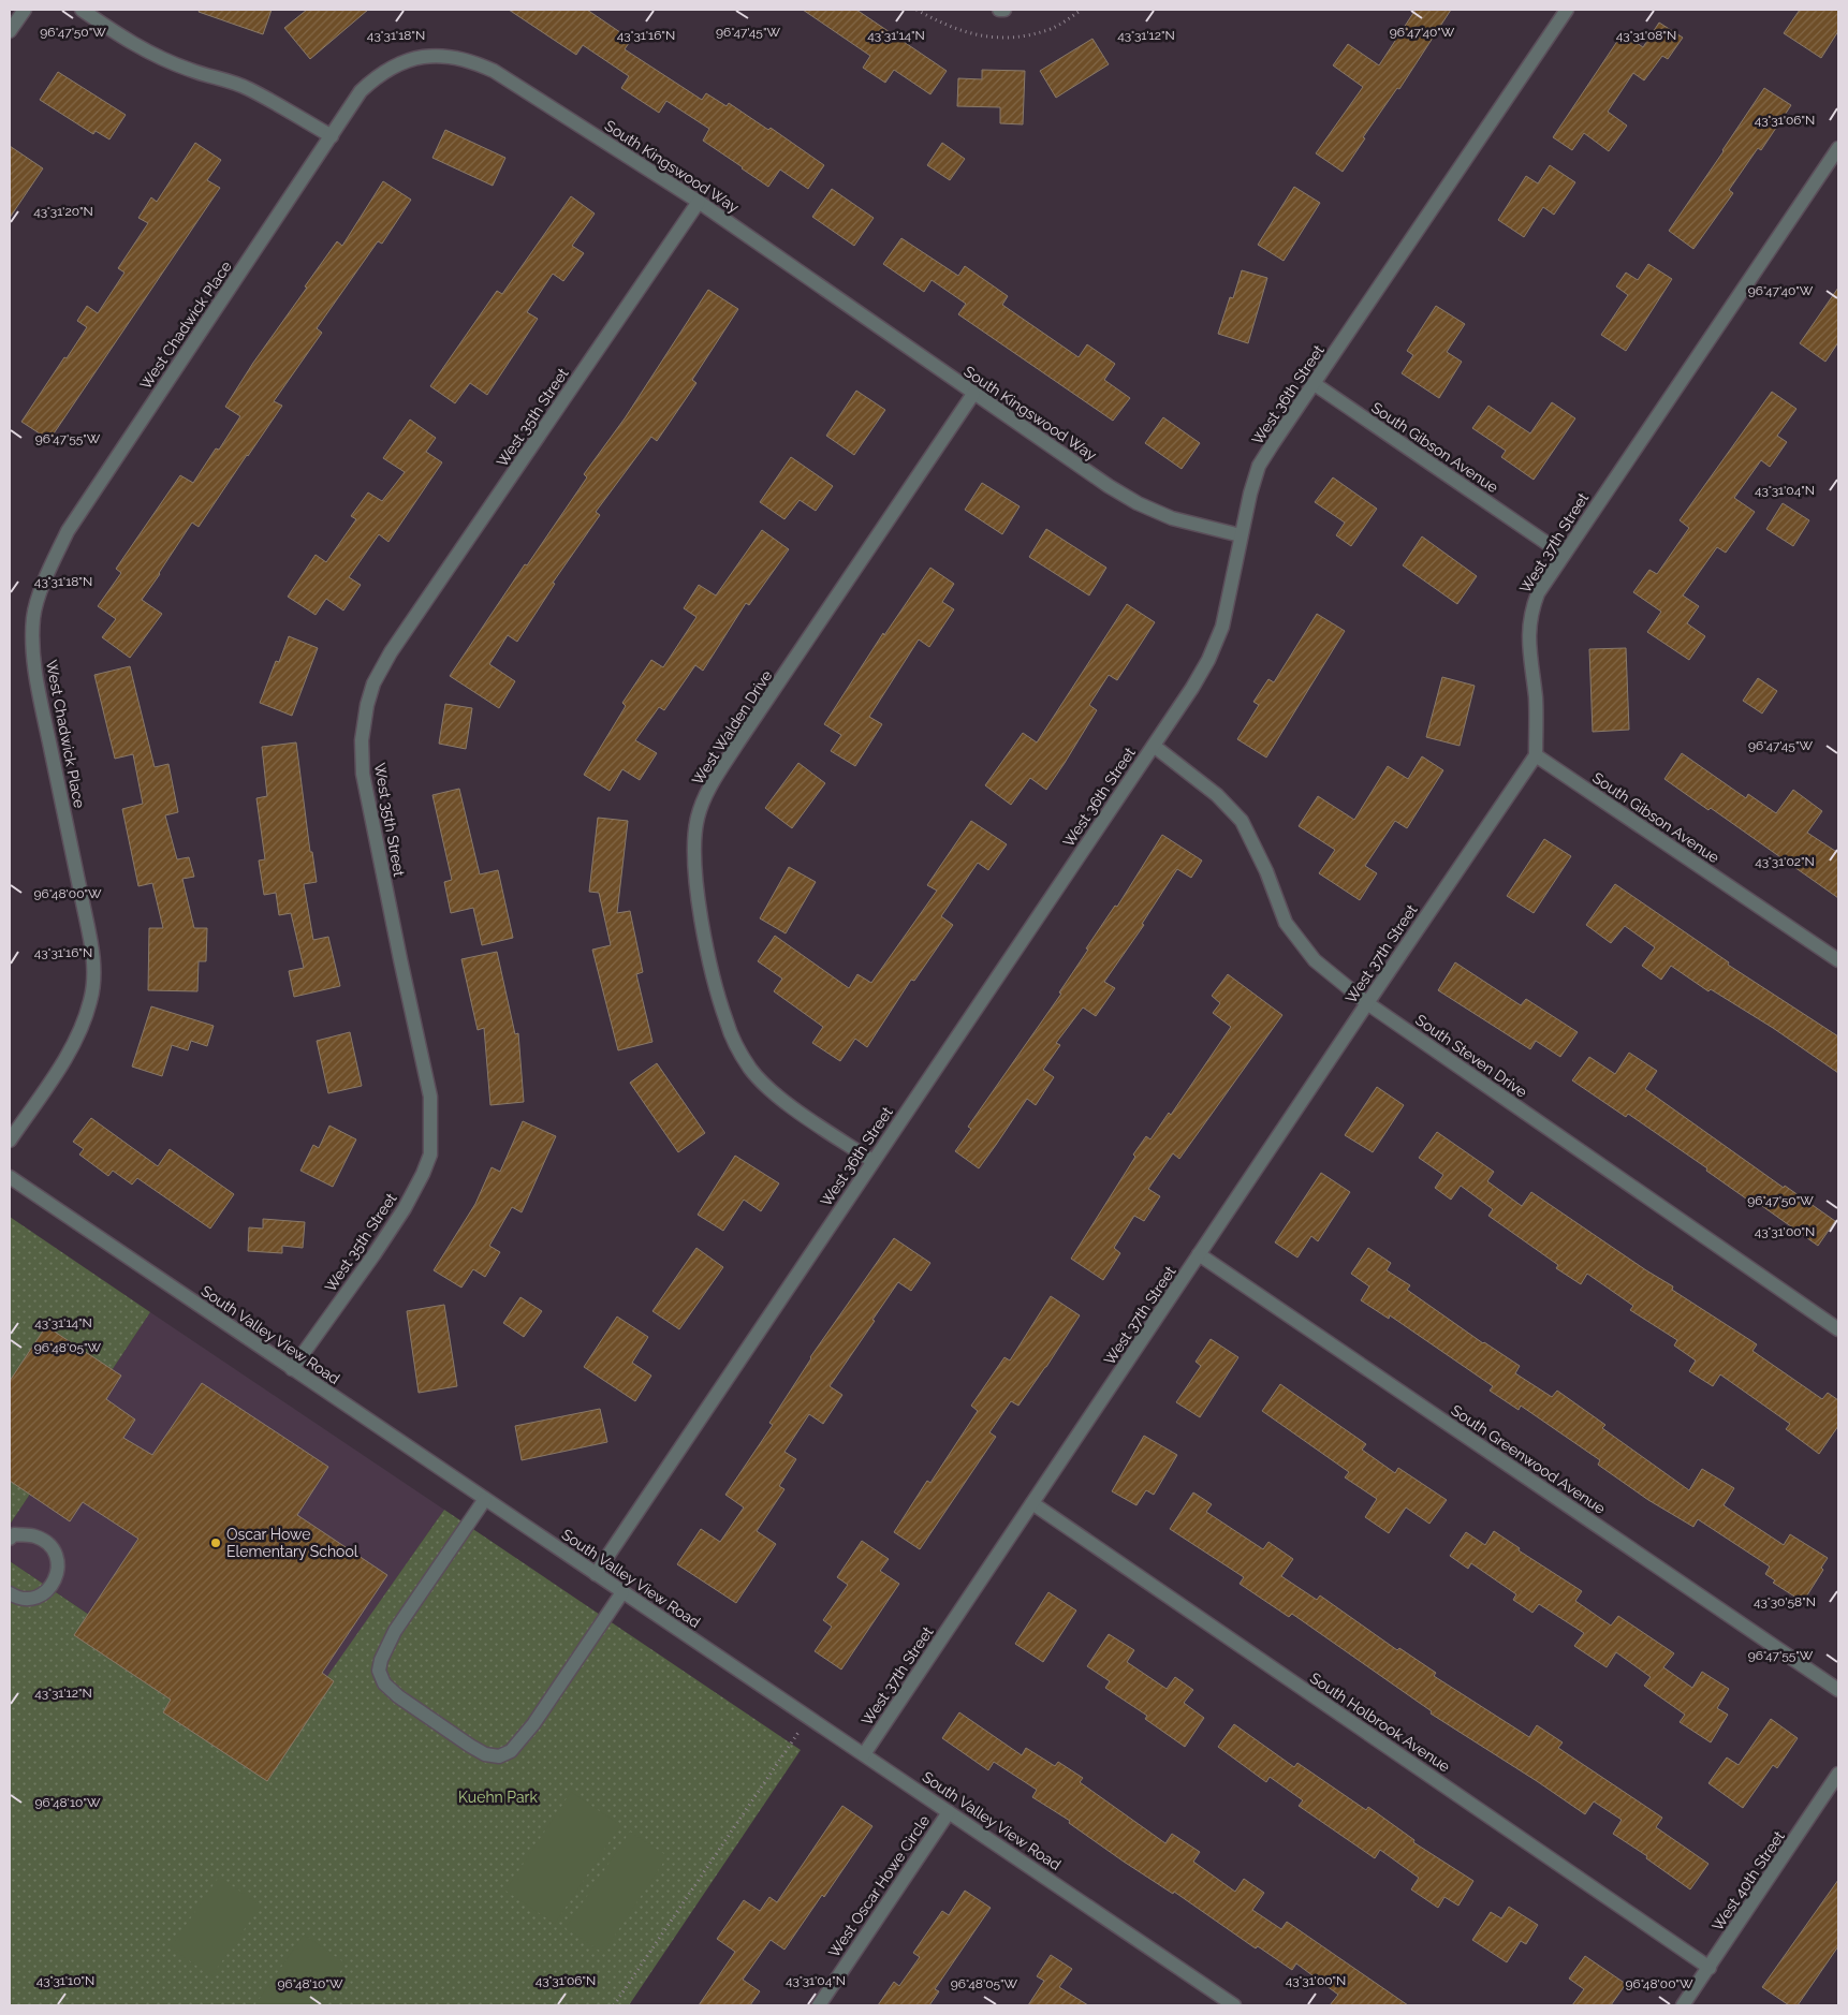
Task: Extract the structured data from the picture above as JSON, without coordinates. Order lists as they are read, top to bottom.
{
  "streets": {
    "street": [
      "South Kingswood Way",
      "West Chadwick Place",
      "West 36th Street",
      "West 35th Street",
      "South Gibson Avenue",
      "West 37th Street",
      "West Walden Drive",
      "South Steven Drive",
      "South Valley View Road",
      "South Greenwood Avenue",
      "South Holbrook Avenue",
      "West 40th Street",
      "West Oscar Howe Circle"
    ]
  },
  "crossings": [
    ["South Kingswood Way", "West Chadwick Place"],
    ["South Kingswood Way", "West 36th Street"],
    ["South Kingswood Way", "West 35th Street"],
    ["South Kingswood Way", "West Walden Drive"],
    ["West 36th Street", "South Gibson Avenue"],
    ["West 36th Street", "West Walden Drive"],
    ["West 36th Street", "South Steven Drive"],
    ["West 36th Street", "South Valley View Road"],
    ["West 35th Street", "South Valley View Road"],
    ["South Gibson Avenue", "West 37th Street"],
    ["West 37th Street", "South Steven Drive"],
    ["West 37th Street", "South Valley View Road"],
    ["West 37th Street", "South Greenwood Avenue"],
    ["West 37th Street", "South Holbrook Avenue"],
    ["South Valley View Road", "West Oscar Howe Circle"],
    ["South Holbrook Avenue", "West 40th Street"]
  ],
  "parks": ["Kuehn Park"],
  "places": ["Oscar Howe Elementary School"],
  "coordinates": [
    "96°47'50\"W",
    "96°47'45\"W",
    "96°47'40\"W",
    "43°31'18\"N",
    "43°31'16\"N",
    "43°31'14\"N",
    "43°31'12\"N",
    "43°31'08\"N",
    "43°31'06\"N",
    "43°31'20\"N",
    "96°47'55\"W",
    "43°31'04\"N",
    "43°31'02\"N",
    "96°48'00\"W",
    "43°31'00\"N",
    "96°48'05\"W",
    "43°30'58\"N",
    "96°48'10\"W",
    "43°31'10\"N"
  ]
}
